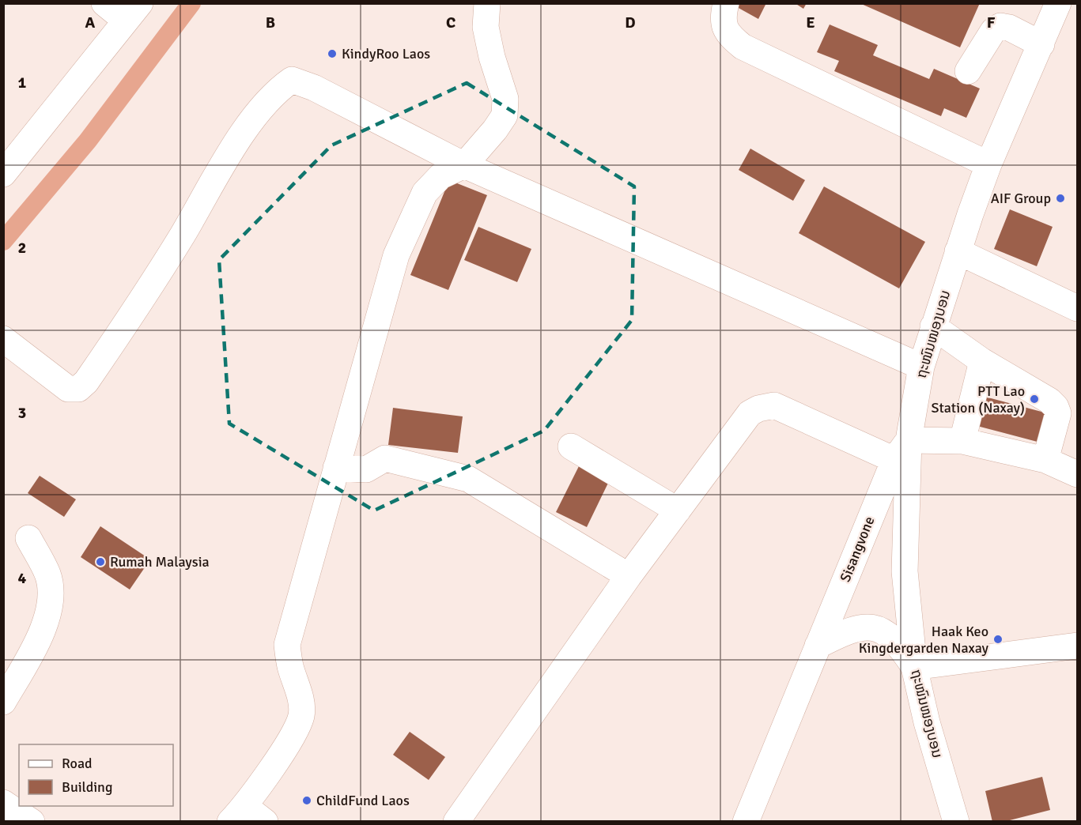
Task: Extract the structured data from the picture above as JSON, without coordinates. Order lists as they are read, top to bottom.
{
  "streets": {
    "street": ["ຖະໜົນໜອງບອນ", "Sisangvone"]
  },
  "crossings": [
    ["ຖະໜົນໜອງບອນ", "Sisangvone"]
  ],
  "places": [
    "KindyRoo Laos",
    "AIF Group",
    "PTT Lao Station (Naxay)",
    "Rumah Malaysia",
    "Haak Keo Kingdergarden Naxay",
    "ChildFund Laos"
  ],
  "legend": ["Road", "Building"],
  "grid": {
    "columns": [
      "A",
      "B",
      "C",
      "D",
      "E",
      "F"
    ],
    "rows": [
      "1",
      "2",
      "3",
      "4"
    ]
  }
}
